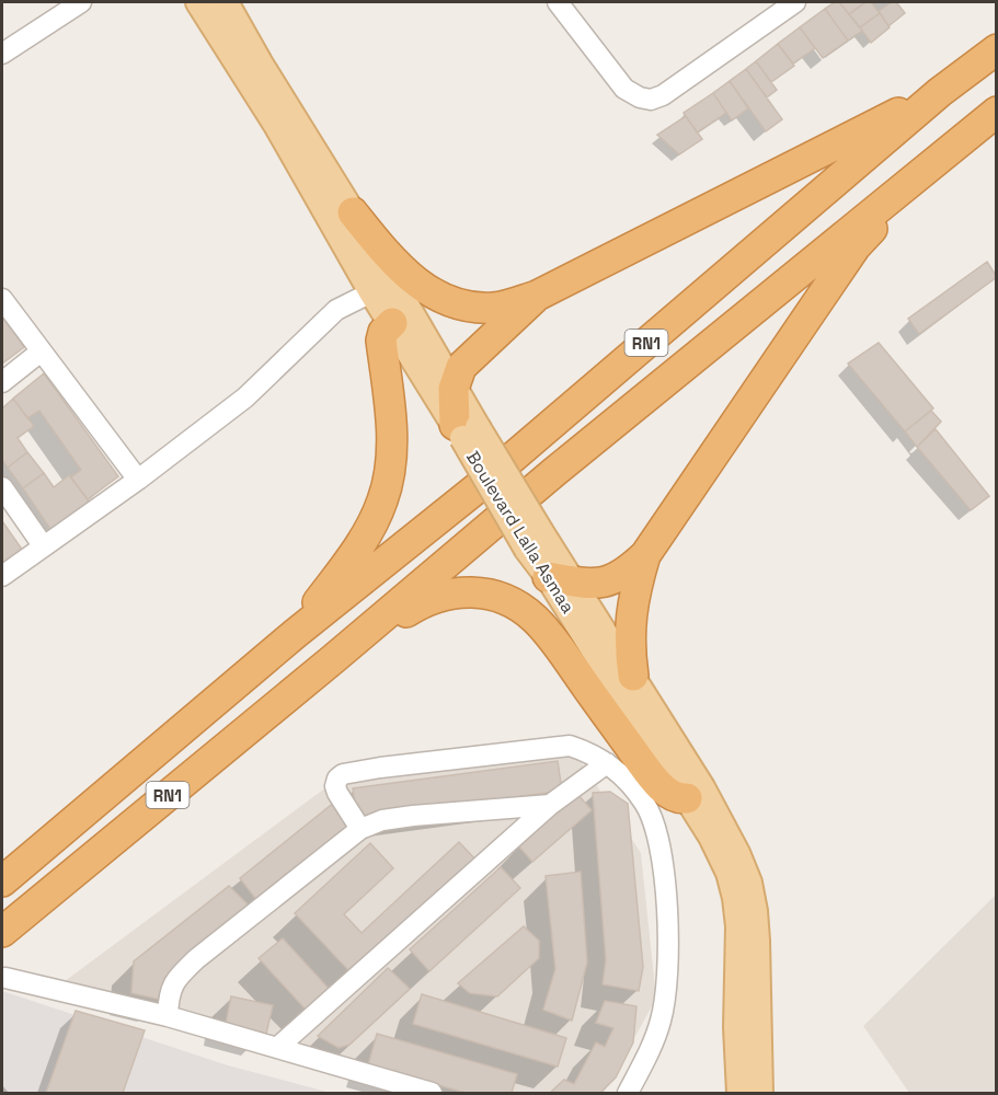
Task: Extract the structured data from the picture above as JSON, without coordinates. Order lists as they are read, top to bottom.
{
  "streets": {
    "highway": ["RN1"],
    "main road": ["Boulevard Lalla Asmaa"]
  }
}
